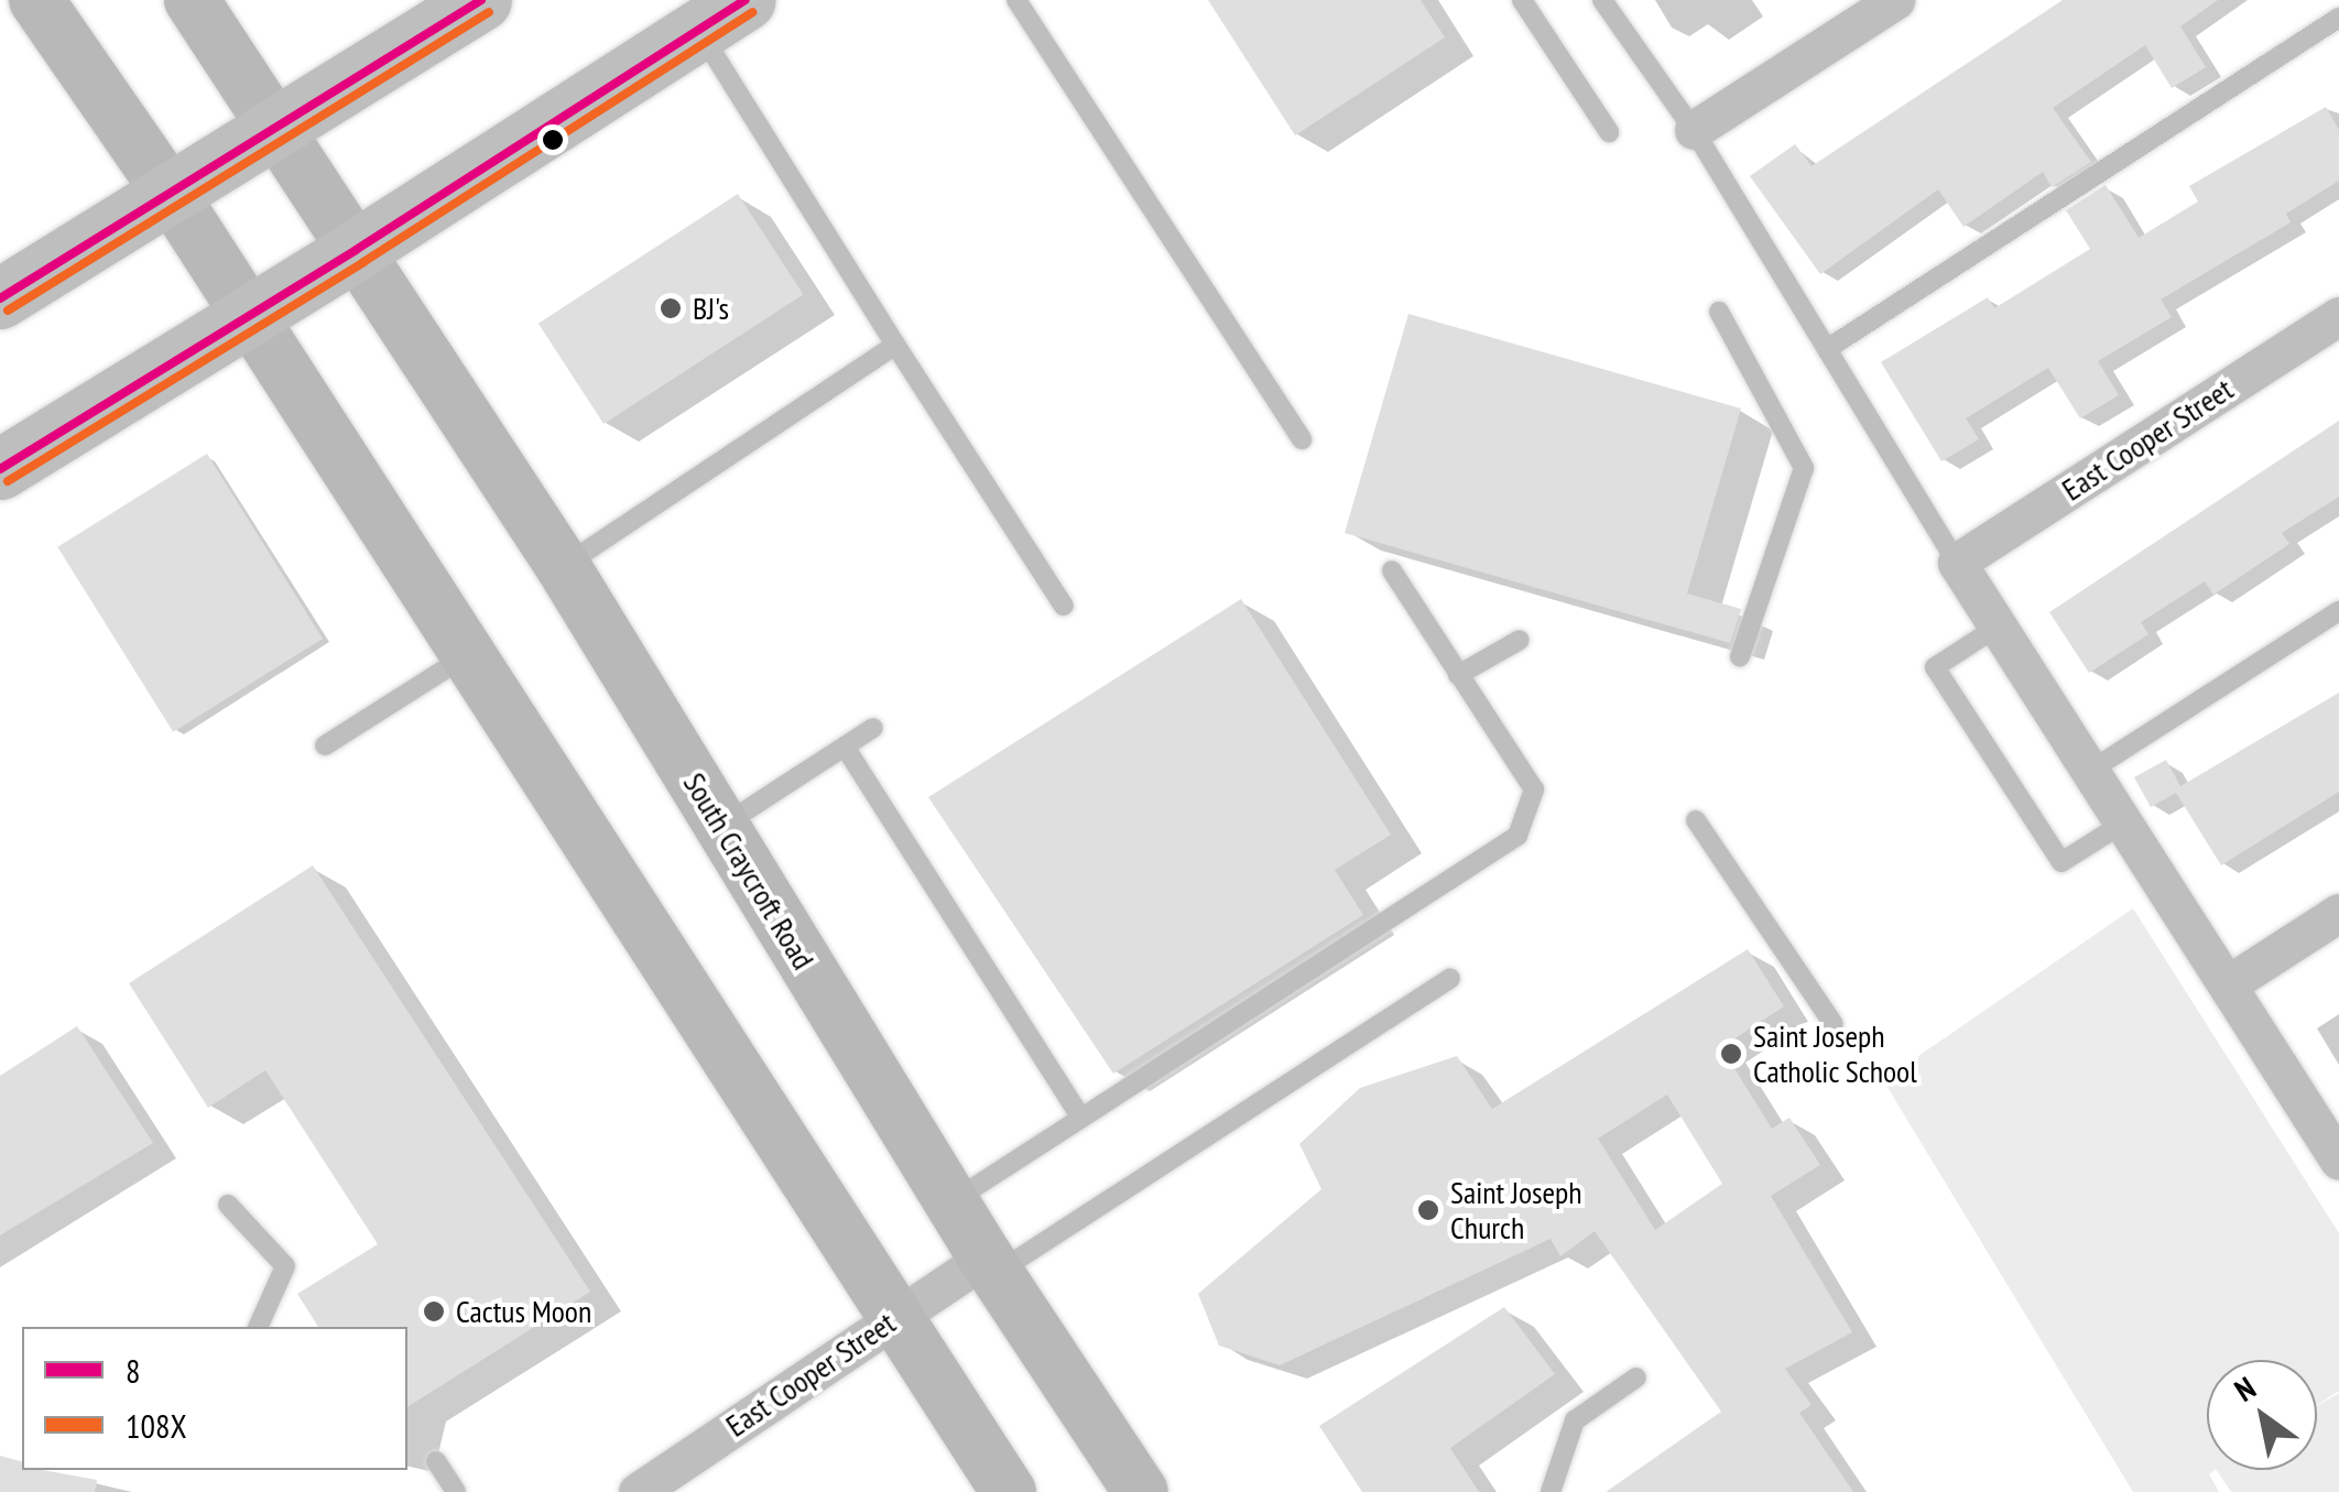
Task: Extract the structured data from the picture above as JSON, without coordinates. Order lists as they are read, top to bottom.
{
  "streets": {
    "main road": ["South Craycroft Road"],
    "street": ["East Cooper Street"]
  },
  "crossings": [
    ["East Cooper Street", "South Craycroft Road"]
  ],
  "places": [
    "BJ's",
    "Saint Joseph Catholic School",
    "Saint Joseph Church",
    "Cactus Moon"
  ],
  "lines": ["transit line 8", "transit line 108X"],
  "legend": ["8", "108X"],
  "north": "top left"
}
